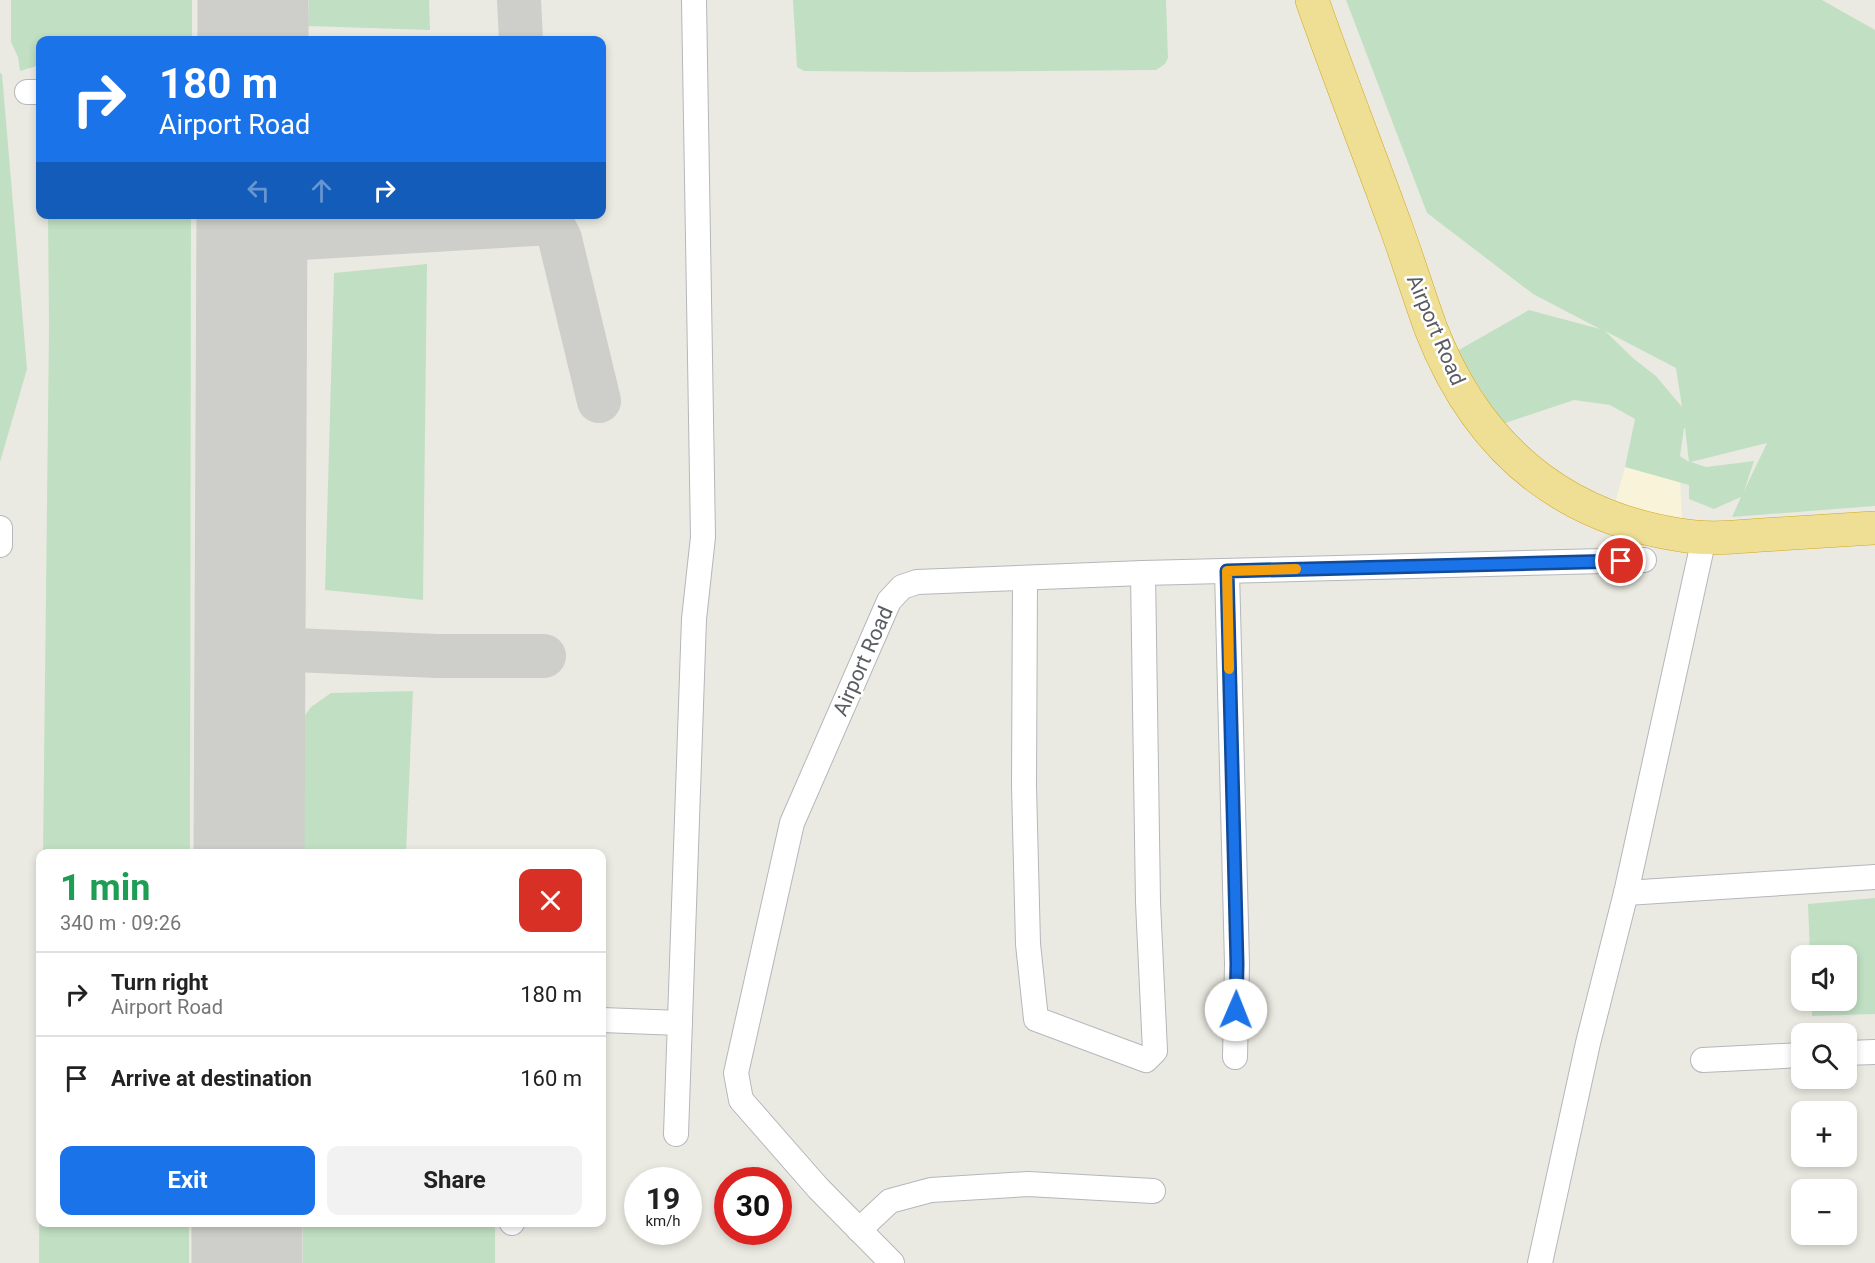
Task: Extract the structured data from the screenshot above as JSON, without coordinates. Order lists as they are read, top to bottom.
{
  "streets": {
    "highway": ["Airport Road"]
  },
  "page": {
    "turn": ["180 m", "Airport Road"],
    "heading": ["1 min", "340 m · 09:26"],
    "map_buttons": ["+", "−"],
    "list": [
      {
        "name": "Turn right",
        "note": "Airport Road",
        "value": "180 m"
      },
      {
        "name": "Arrive at destination",
        "value": "160 m"
      }
    ],
    "buttons": ["Exit", "Share"],
    "speed": "19 km/h",
    "limit": "30"
  }
}
